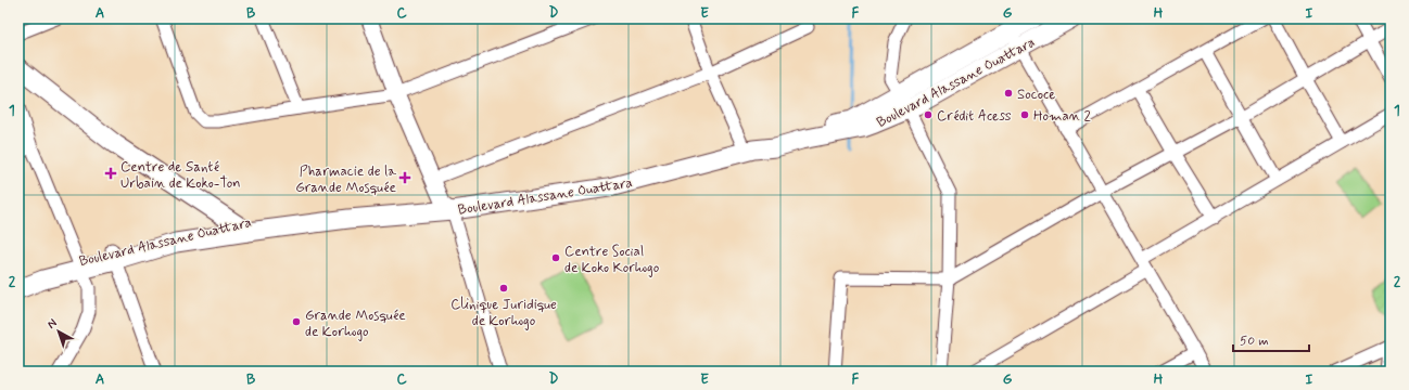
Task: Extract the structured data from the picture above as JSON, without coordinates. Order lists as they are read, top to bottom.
{
  "streets": {
    "main road": ["Boulevard Alassane Ouattara"]
  },
  "places": {
    "other": [
      "Sococe",
      "Crédit Acess",
      "Homan 2",
      "Centre Social de Koko Korhogo",
      "Clinique Juridique de Korhogo",
      "Grande Mosquée de Korhogo"
    ],
    "health": ["Centre de Santé Urbain de Koko-Ton", "Pharmacie de la Grande Mosquée"]
  },
  "scale_bar": "50 m",
  "north": "top left",
  "grid": {
    "columns": [
      "A",
      "B",
      "C",
      "D",
      "E",
      "F",
      "G",
      "H",
      "I"
    ],
    "rows": ["1", "2"]
  }
}
